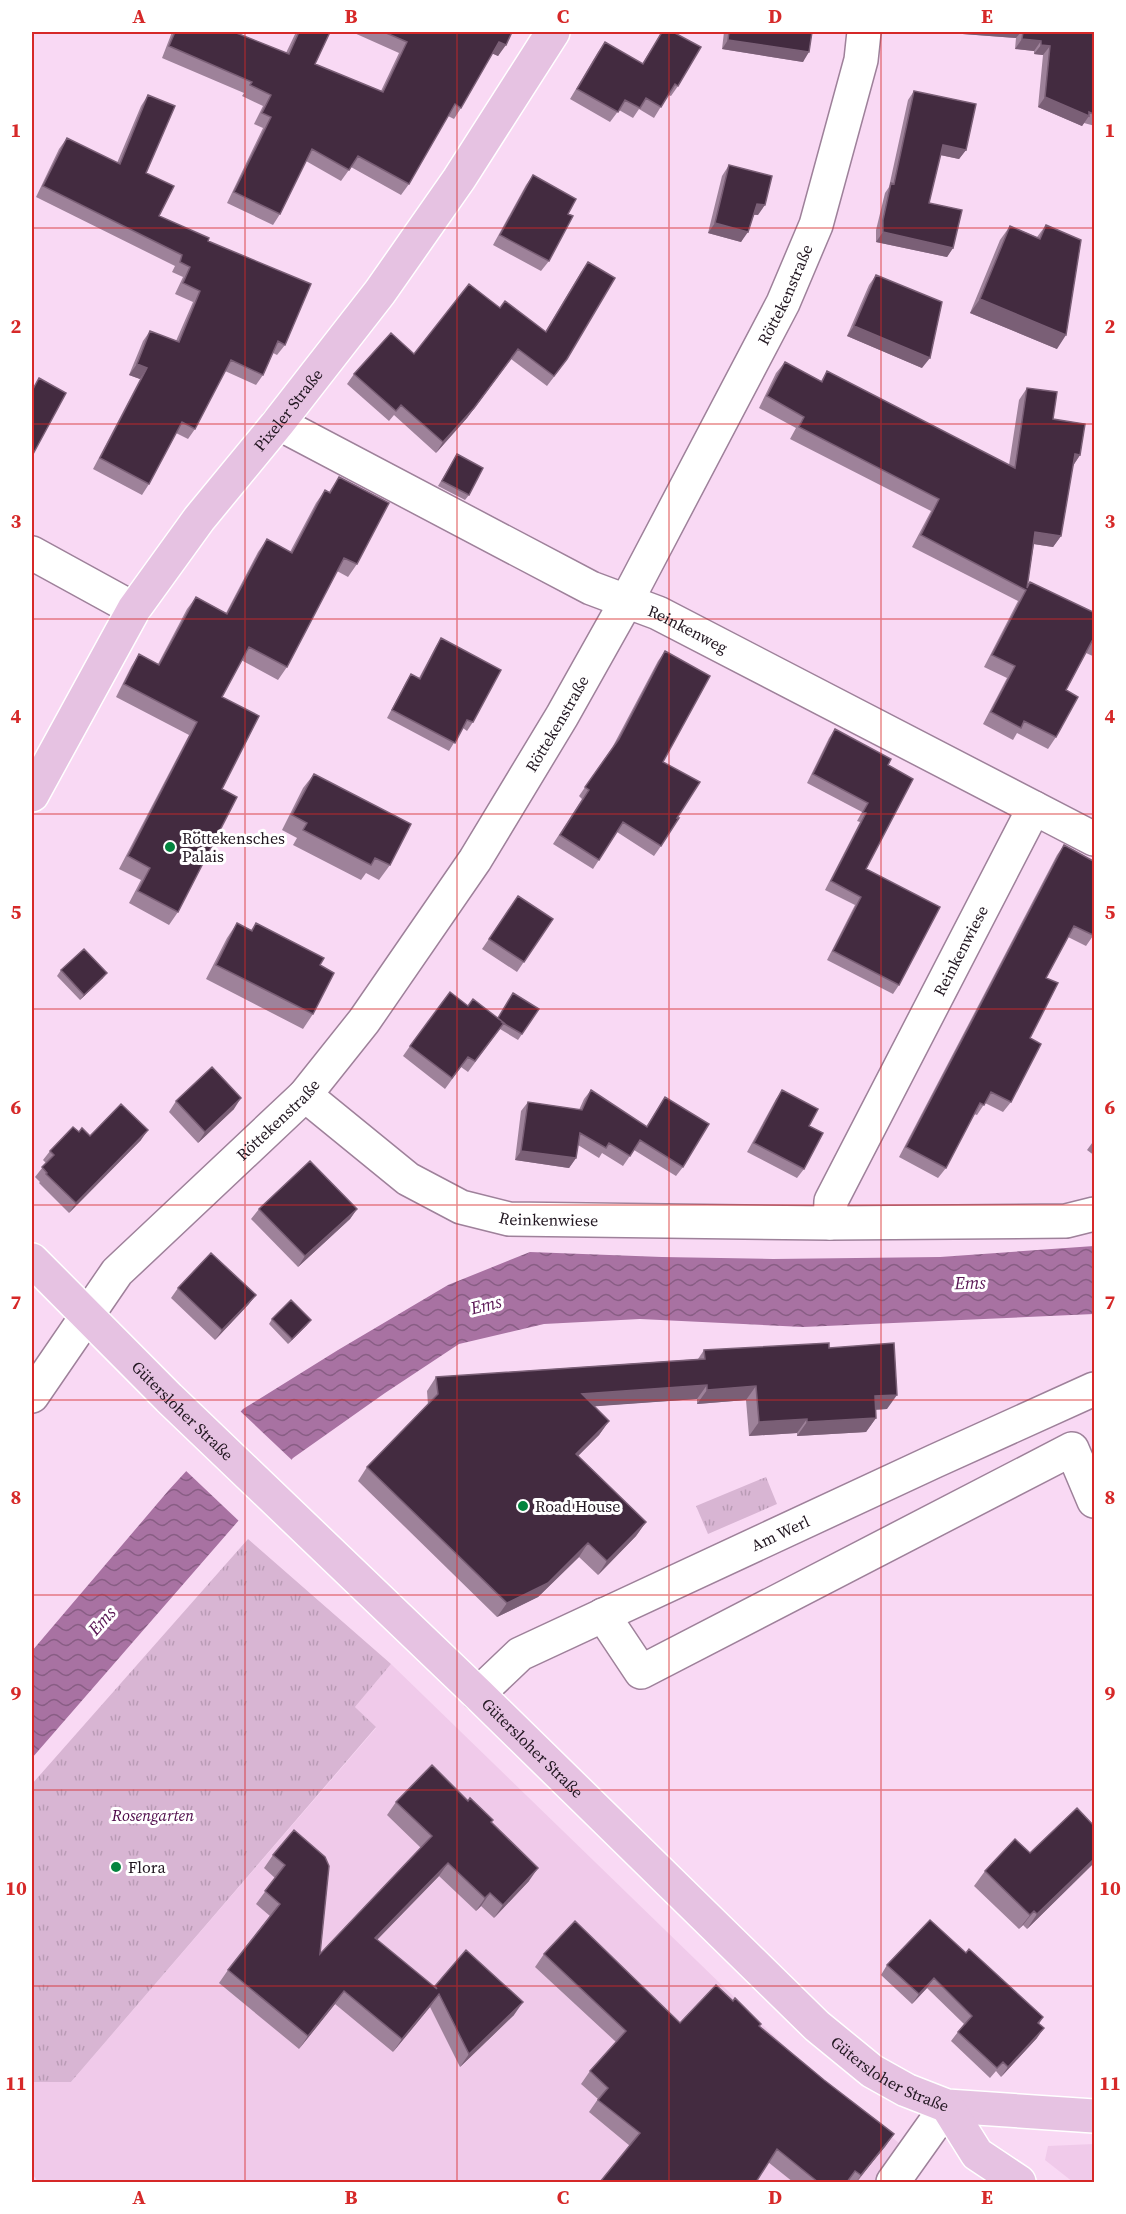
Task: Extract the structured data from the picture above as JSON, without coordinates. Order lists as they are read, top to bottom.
{
  "streets": {
    "main road": ["Pixeler Straße", "Gütersloher Straße"],
    "street": [
      "Röttekenstraße",
      "Reinkenweg",
      "Reinkenwiese",
      "Am Werl"
    ]
  },
  "crossings": [
    ["Röttekenstraße", "Reinkenweg"],
    ["Röttekenstraße", "Reinkenwiese"],
    ["Röttekenstraße", "Gütersloher Straße"],
    ["Pixeler Straße", "Reinkenweg"],
    ["Reinkenweg", "Reinkenwiese"],
    ["Gütersloher Straße", "Am Werl"]
  ],
  "water": ["Ems"],
  "parks": ["Rosengarten"],
  "places": ["Röttekensches Palais", "Road House", "Flora"],
  "grid": {
    "columns": [
      "A",
      "B",
      "C",
      "D",
      "E"
    ],
    "rows": [
      "1",
      "2",
      "3",
      "4",
      "5",
      "6",
      "7",
      "8",
      "9",
      "10",
      "11"
    ]
  }
}
